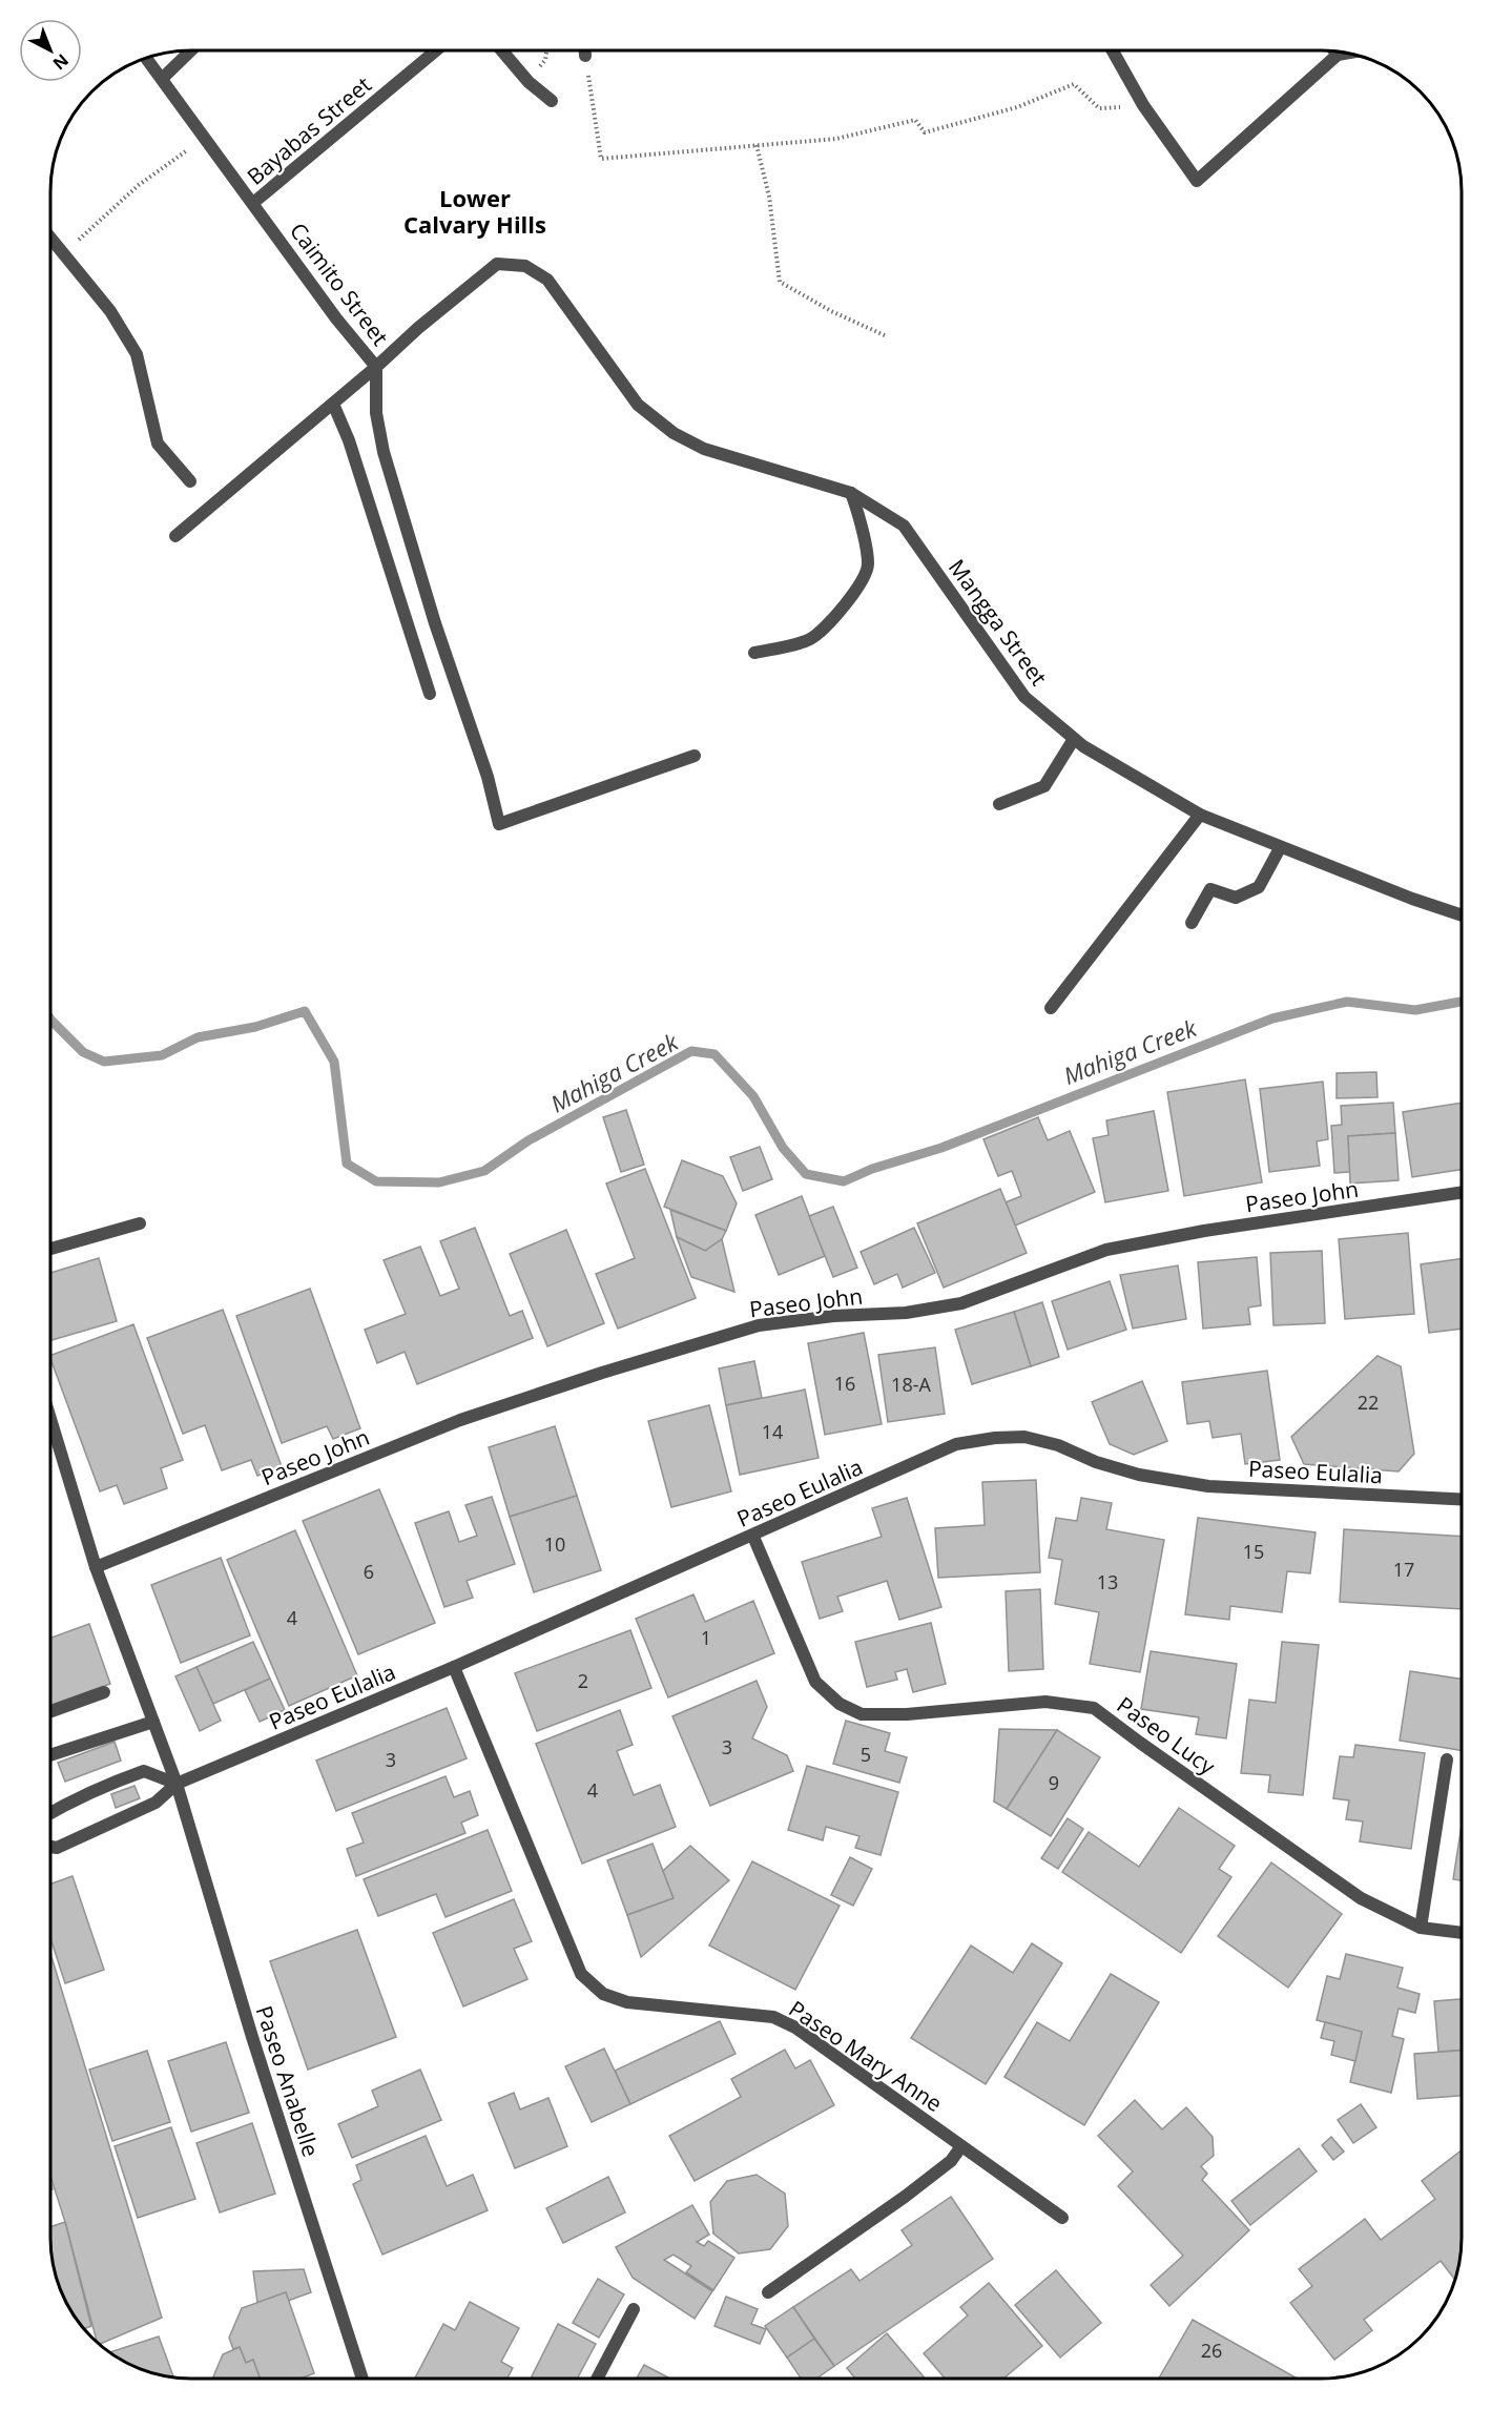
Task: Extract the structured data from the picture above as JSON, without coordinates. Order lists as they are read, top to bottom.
{
  "streets": {
    "street": [
      "Bayabas Street",
      "Caimito Street",
      "Mangga Street",
      "Paseo John",
      "Paseo Eulalia",
      "Paseo Lucy",
      "Paseo Mary Anne",
      "Paseo Anabelle"
    ]
  },
  "crossings": [
    ["Bayabas Street", "Caimito Street"],
    ["Caimito Street", "Mangga Street"],
    ["Paseo John", "Paseo Anabelle"],
    ["Paseo Eulalia", "Paseo Lucy"],
    ["Paseo Eulalia", "Paseo Mary Anne"],
    ["Paseo Eulalia", "Paseo Anabelle"]
  ],
  "districts": ["Lower Calvary Hills"],
  "water": ["Mahiga Creek"],
  "house_numbers": [
    "16",
    "18-A",
    "22",
    "14",
    "10",
    "15",
    "17",
    "6",
    "13",
    "4",
    "1",
    "2",
    "3",
    "5",
    "3",
    "9",
    "4",
    "26"
  ],
  "north": "bottom right"
}
